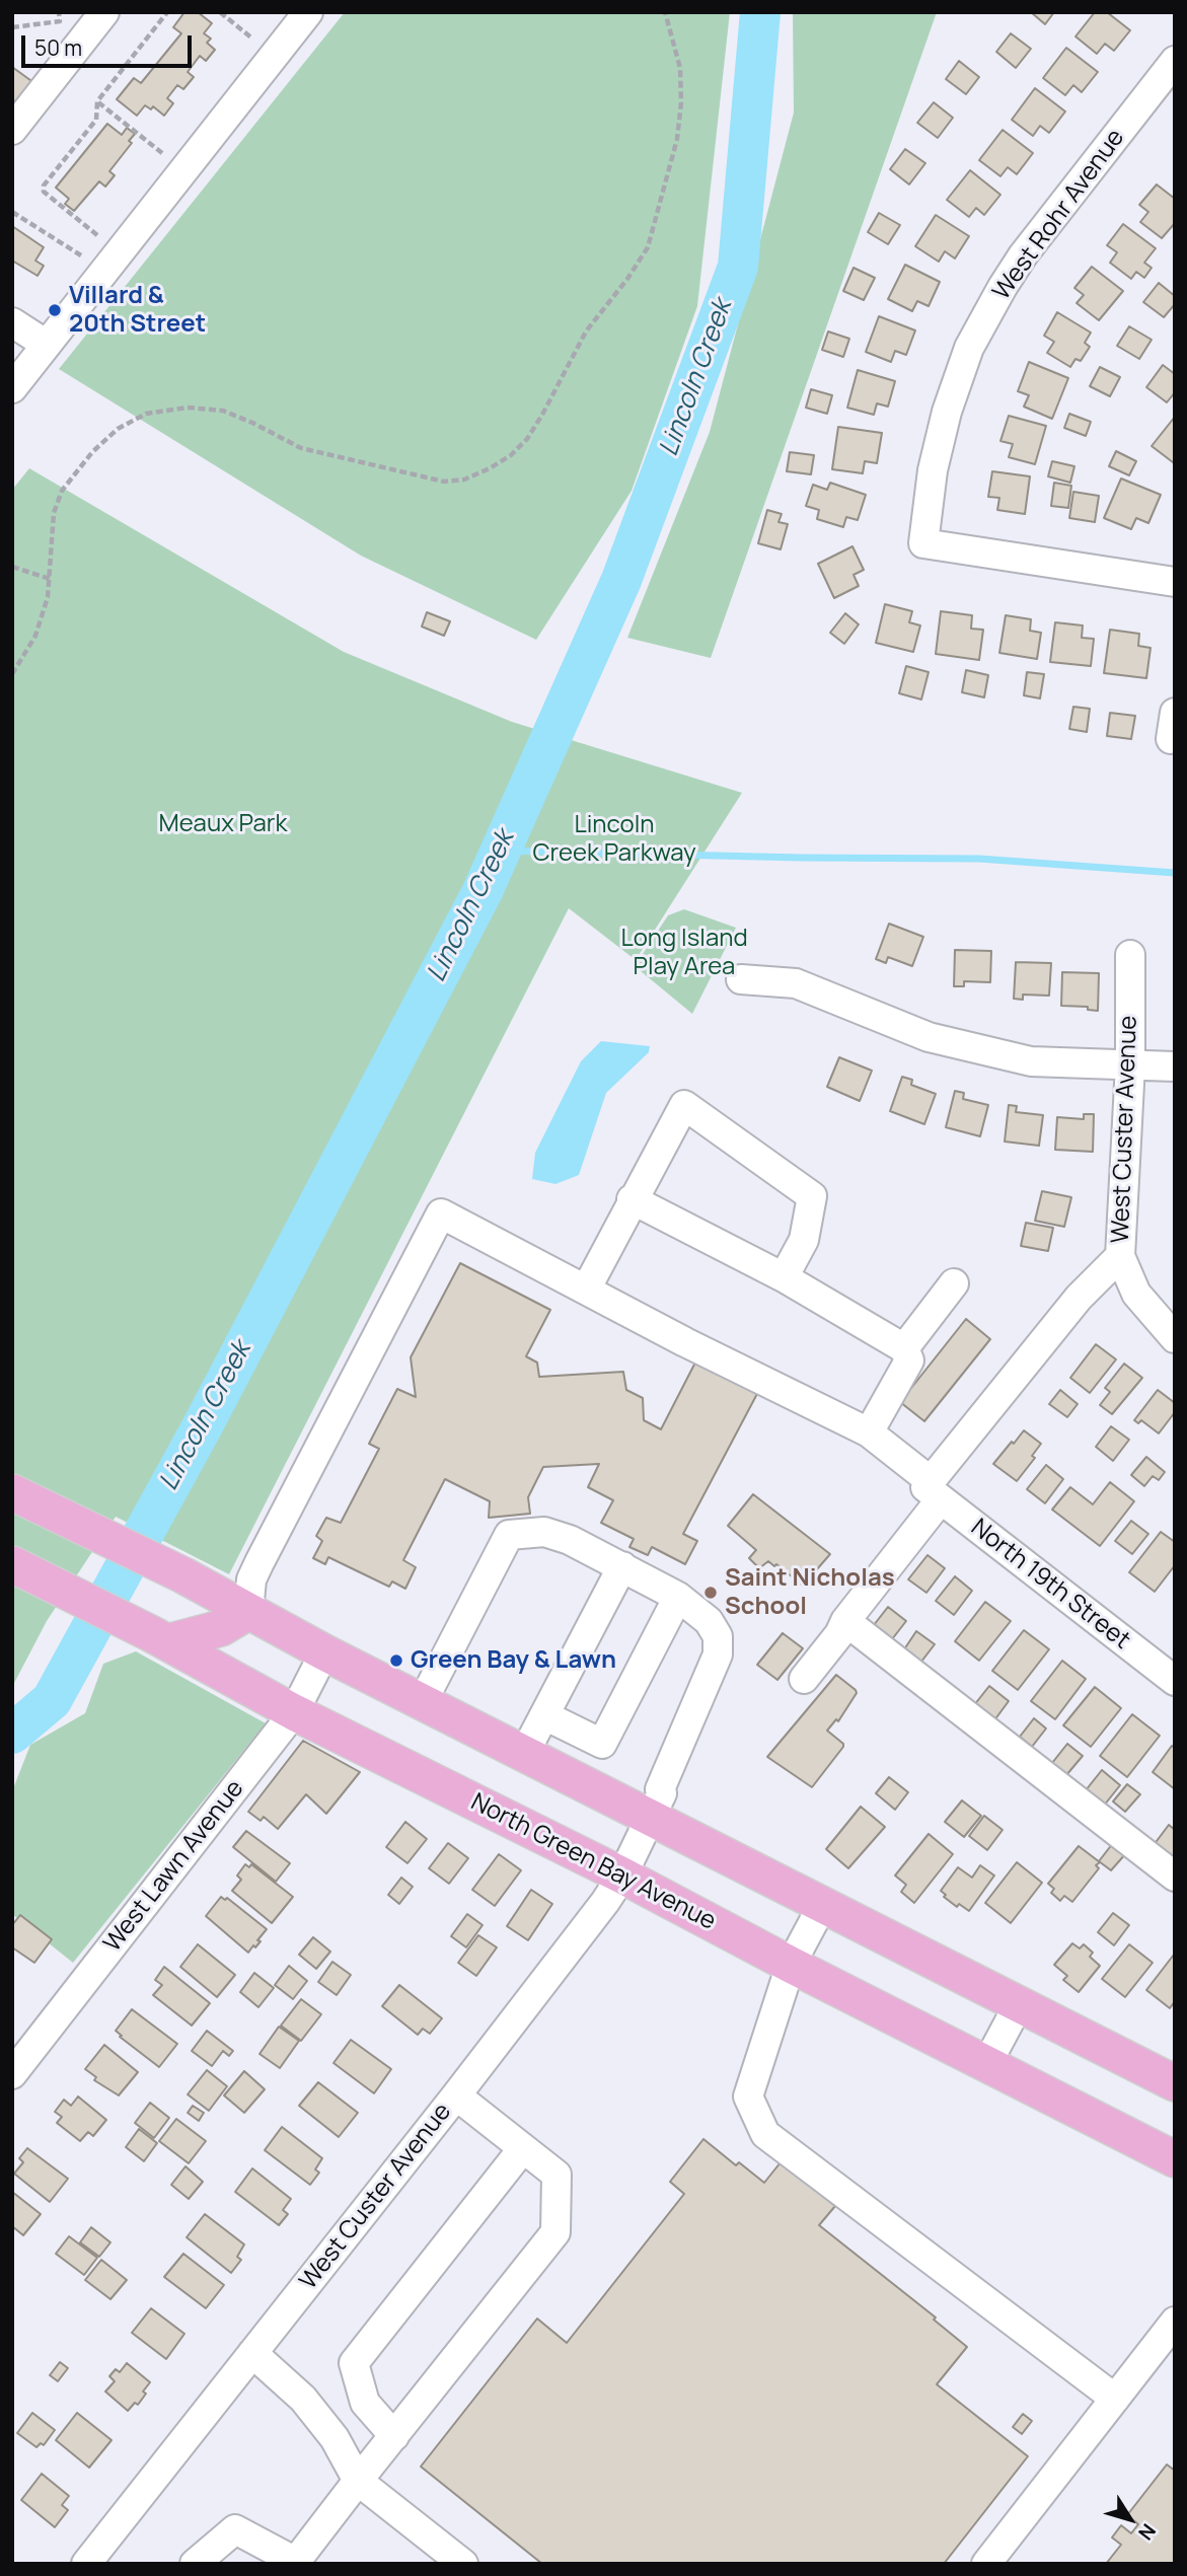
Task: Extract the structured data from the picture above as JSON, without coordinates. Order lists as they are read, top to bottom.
{
  "streets": {
    "main road": ["North Green Bay Avenue"],
    "street": [
      "West Rohr Avenue",
      "West Custer Avenue",
      "North 19th Street",
      "West Lawn Avenue"
    ]
  },
  "crossings": [
    ["West Custer Avenue", "North 19th Street"],
    ["West Custer Avenue", "North Green Bay Avenue"],
    ["North Green Bay Avenue", "West Lawn Avenue"]
  ],
  "water": ["Lincoln Creek"],
  "parks": ["Meaux Park", "Lincoln Creek Parkway", "Long Island Play Area"],
  "places": ["Villard & 20th Street", "Saint Nicholas School", "Green Bay & Lawn"],
  "scale_bar": "50 m",
  "north": "bottom right"
}
